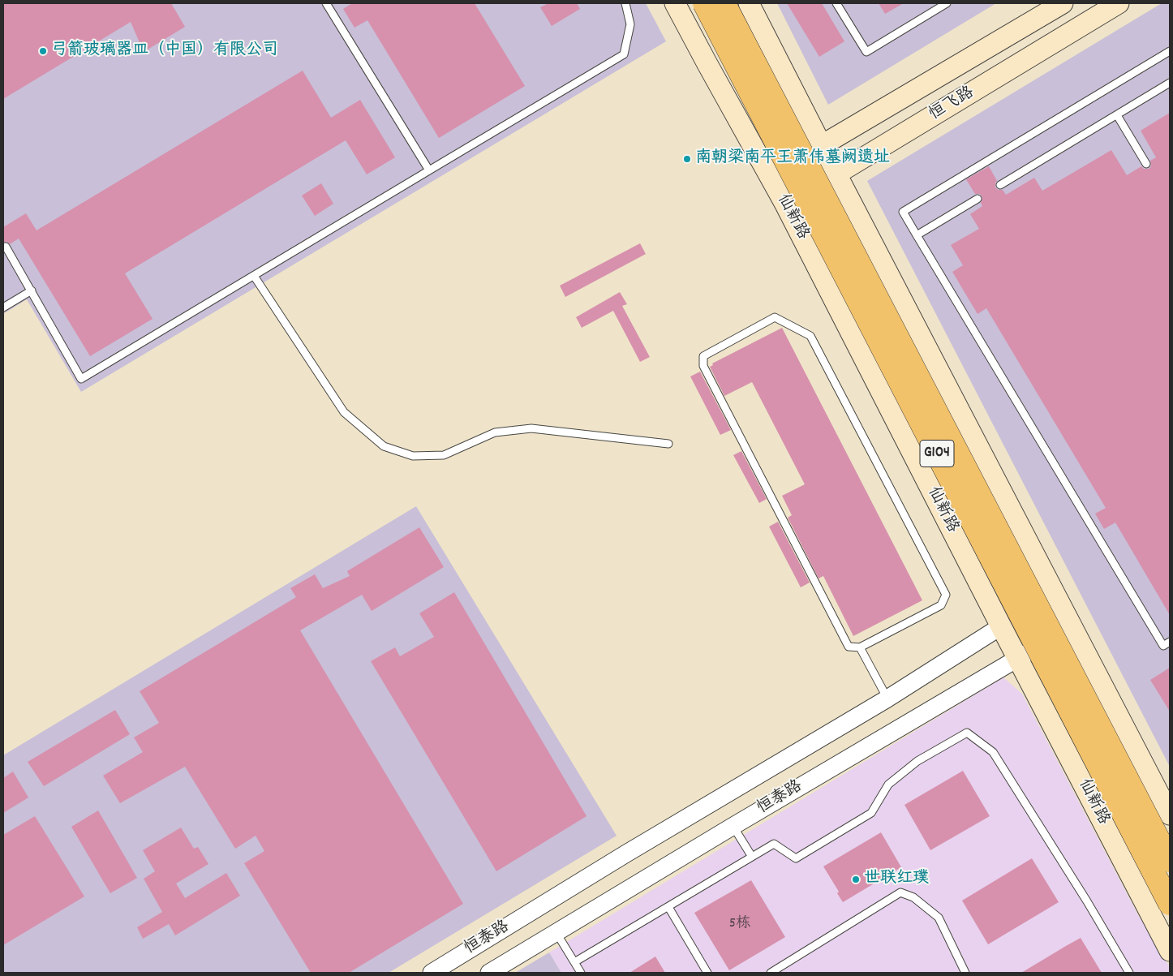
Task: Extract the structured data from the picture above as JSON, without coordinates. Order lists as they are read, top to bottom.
{
  "streets": {
    "main road": ["恒飞路", "仙新路", "G104"],
    "street": ["恒泰路"]
  },
  "crossings": [
    ["恒飞路", "仙新路"],
    ["仙新路", "恒泰路"]
  ],
  "places": ["弓箭玻璃器皿（中国）有限公司", "南朝梁南平王萧伟墓阙遗址", "世联红璞"],
  "house_numbers": ["5栋"]
}
